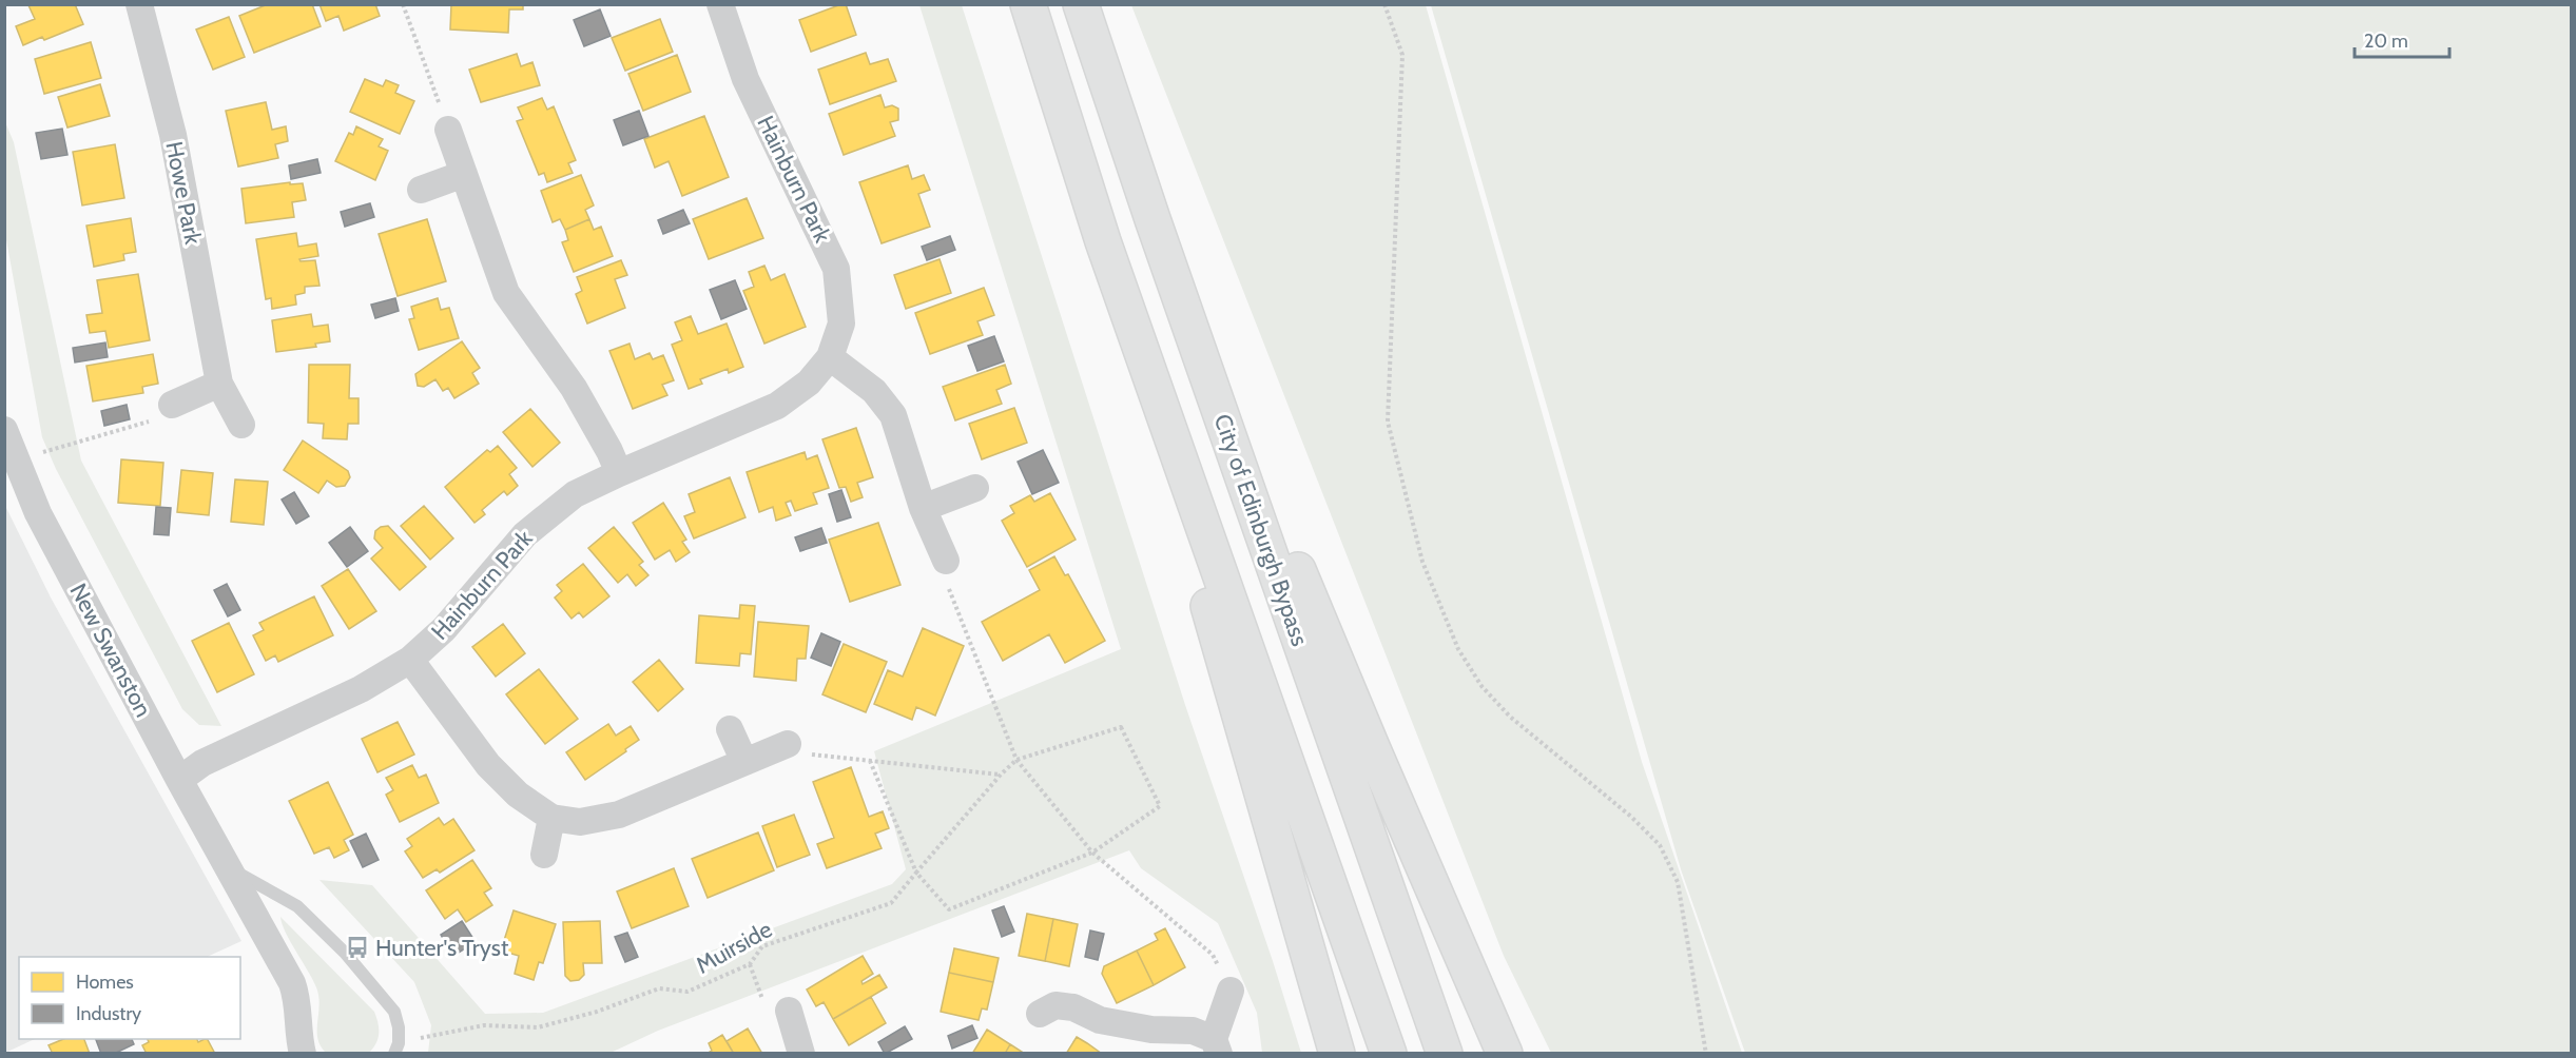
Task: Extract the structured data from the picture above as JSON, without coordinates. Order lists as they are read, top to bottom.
{
  "streets": {
    "highway": ["City of Edinburgh Bypass"],
    "street": ["Hainburn Park", "Howe Park", "New Swanston"],
    "path": ["Muirside"]
  },
  "crossings": [
    ["Hainburn Park", "New Swanston"]
  ],
  "places": {
    "bus stop": ["Hunter's Tryst"]
  },
  "legend": ["Homes", "Industry"],
  "scale_bar": "20 m"
}
